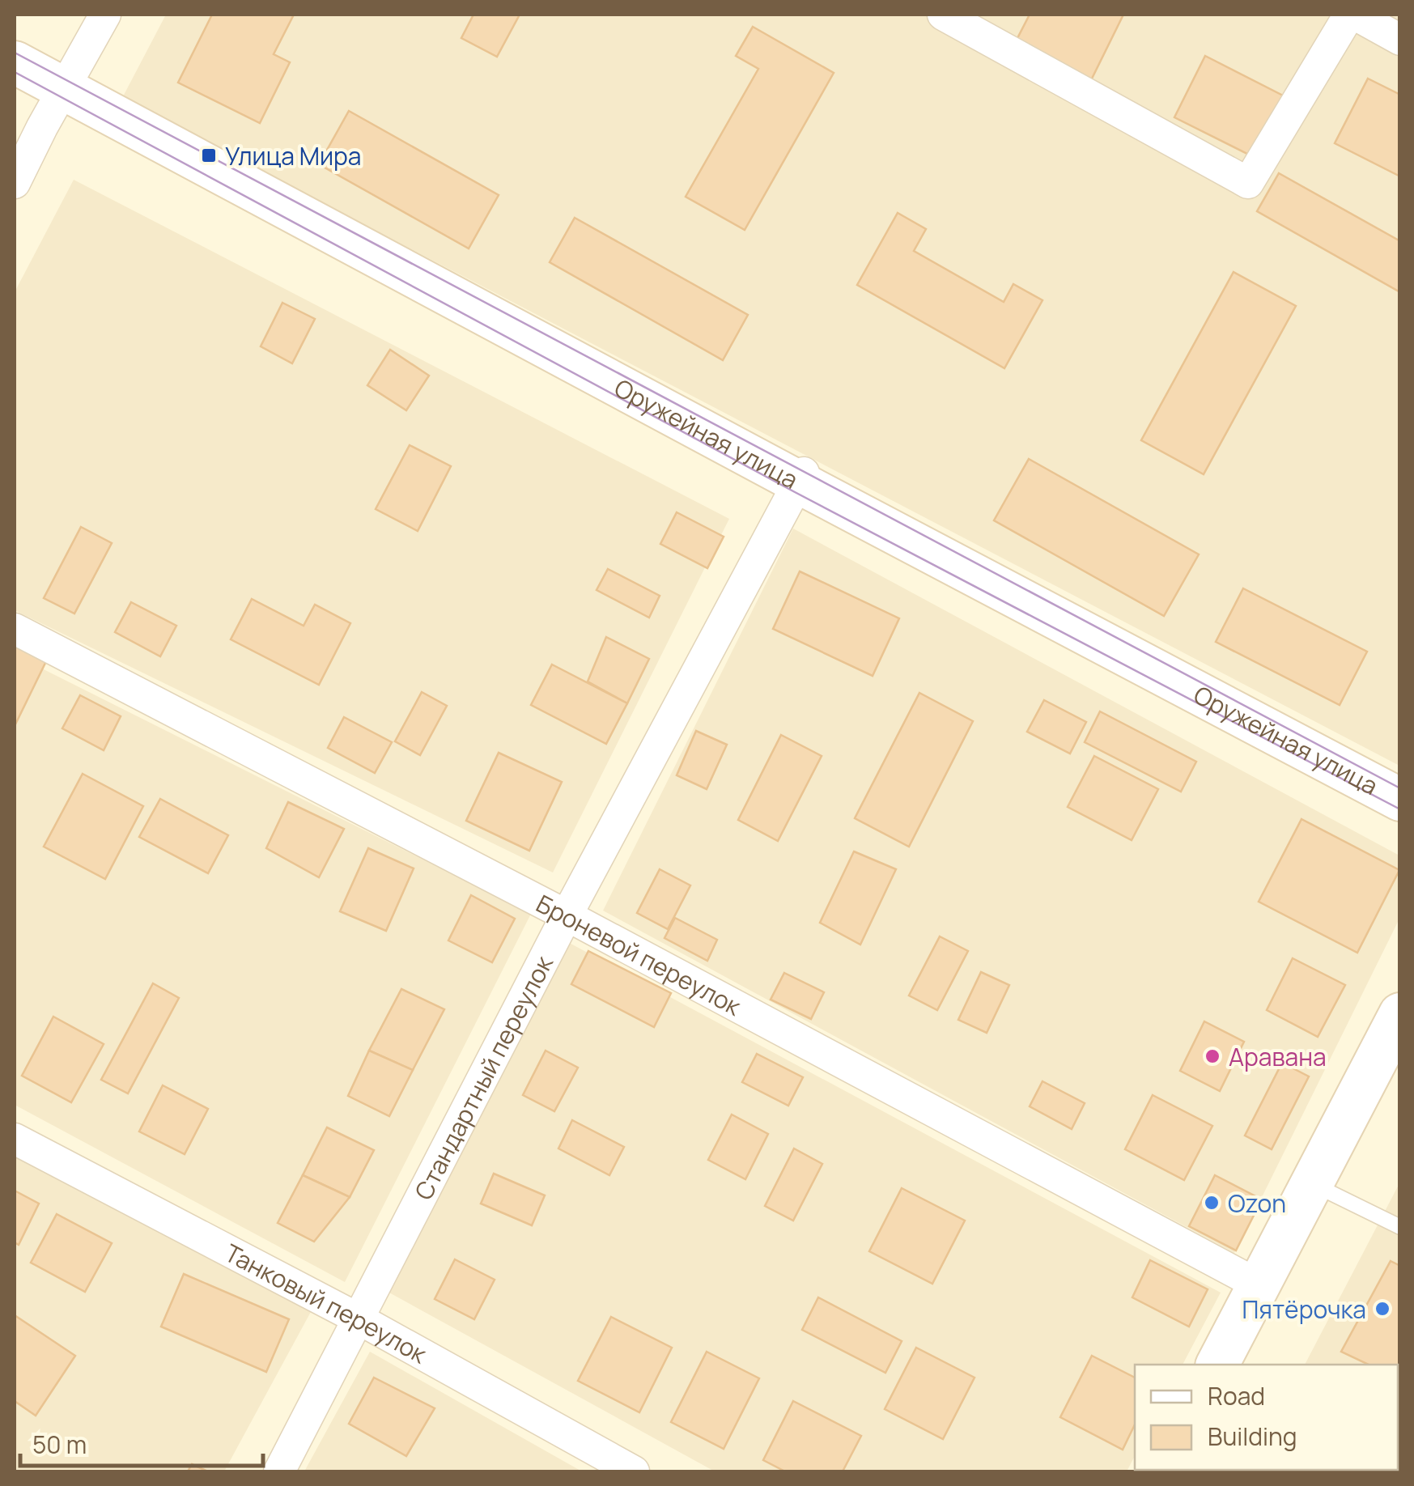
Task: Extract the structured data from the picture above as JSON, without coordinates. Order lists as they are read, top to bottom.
{
  "streets": {
    "street": [
      "Оружейная улица",
      "Броневой переулок",
      "Стандартный переулок",
      "Танковый переулок"
    ]
  },
  "crossings": [
    ["Оружейная улица", "Стандартный переулок"],
    ["Броневой переулок", "Стандартный переулок"],
    ["Стандартный переулок", "Танковый переулок"]
  ],
  "places": {
    "transit": ["Улица Мира"],
    "other": ["Аравана", "Ozon", "Пятёрочка"]
  },
  "legend": ["Road", "Building"],
  "scale_bar": "50 m"
}
